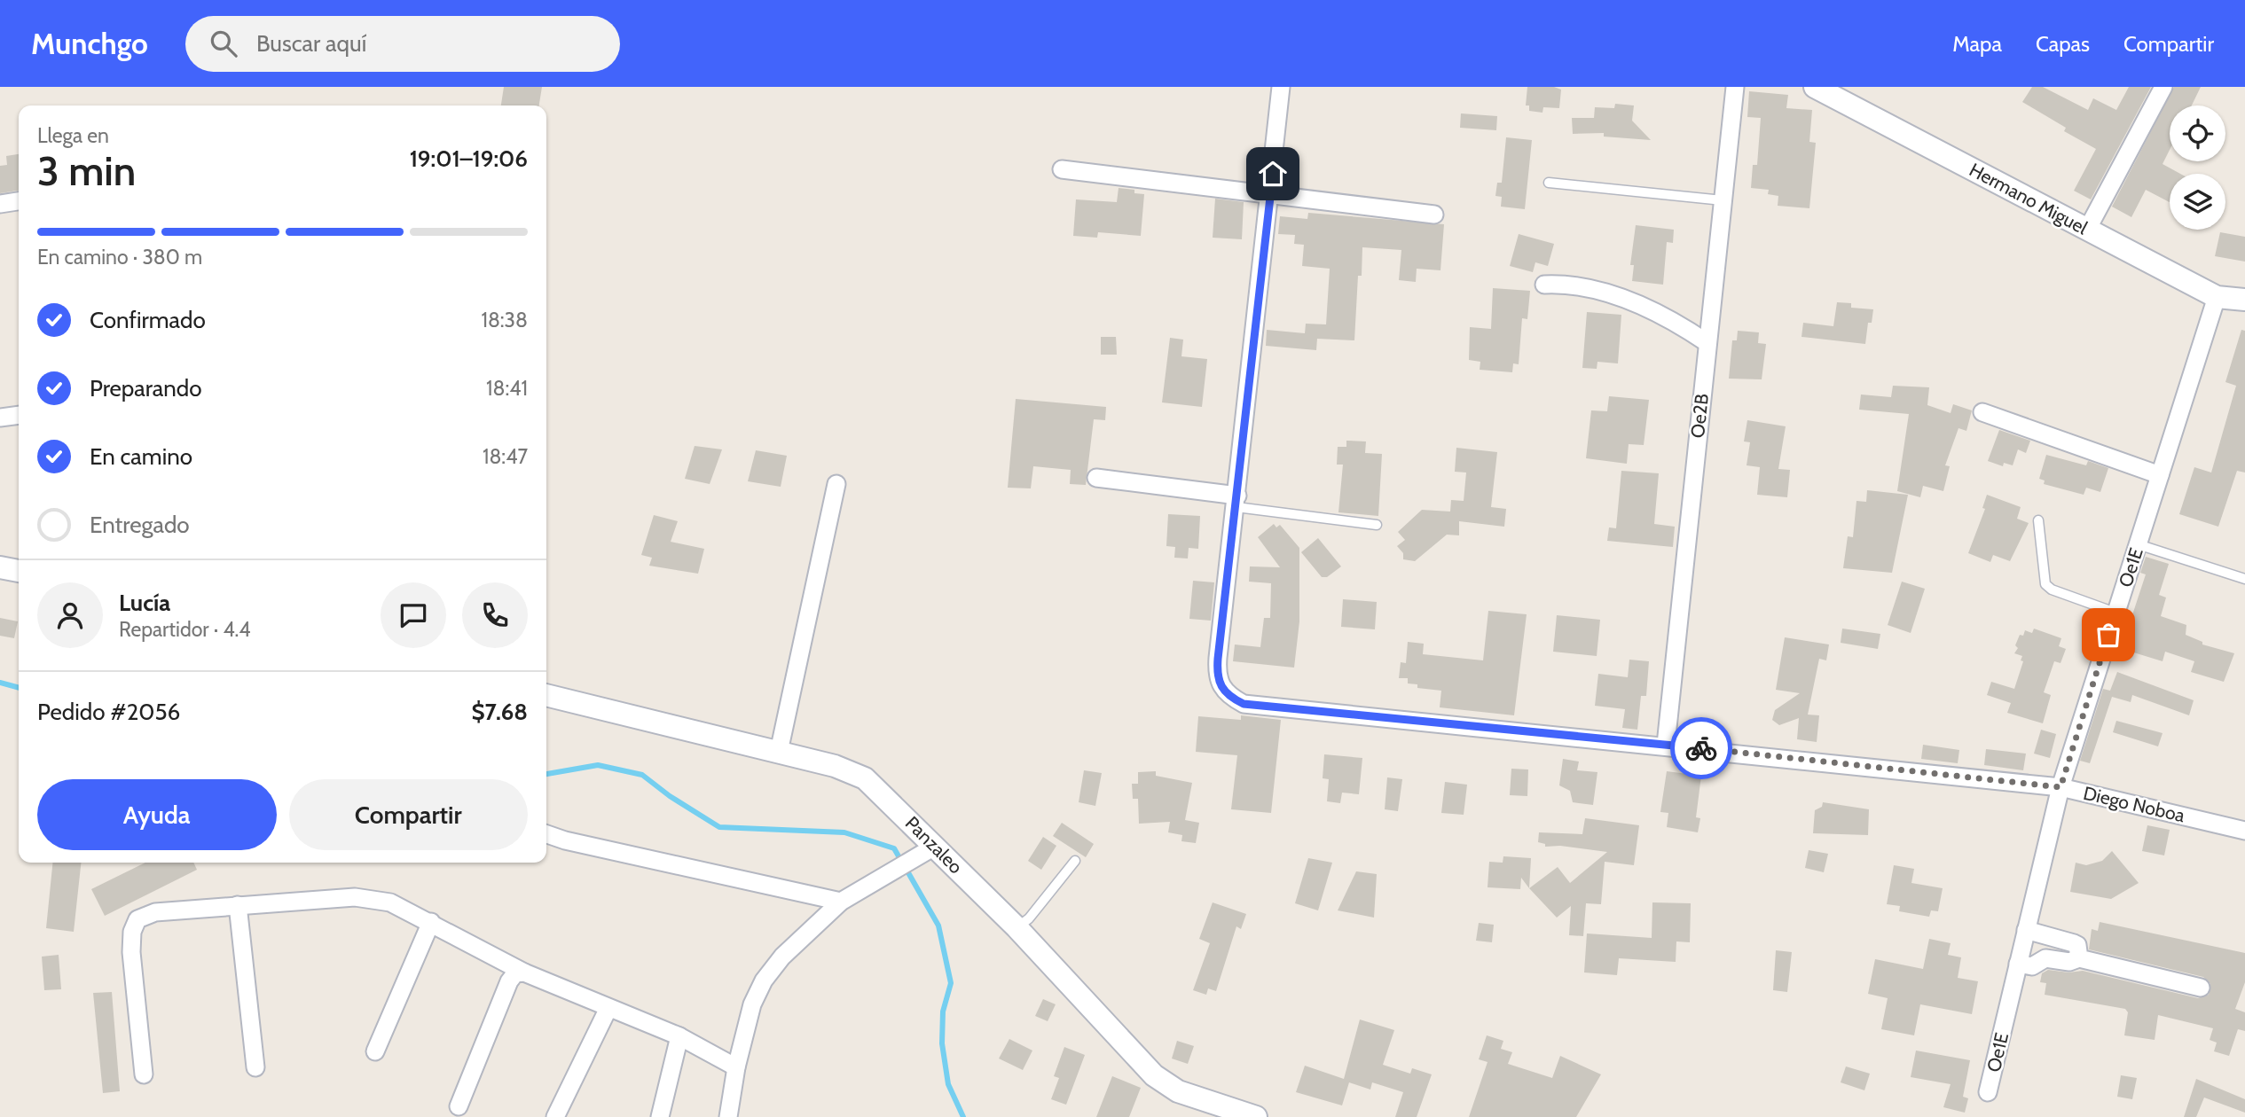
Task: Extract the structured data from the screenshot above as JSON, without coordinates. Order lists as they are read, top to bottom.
{
  "streets": {
    "street": [
      "Hermano Miguel",
      "Oe2B",
      "Oe1E",
      "Diego Noboa",
      "Panzaleo"
    ]
  },
  "crossings": [
    ["Hermano Miguel", "Oe1E"],
    ["Oe2B", "Diego Noboa"],
    ["Oe1E", "Diego Noboa"]
  ],
  "page": {
    "header": "Munchgo",
    "search": "Buscar aquí",
    "nav": ["Mapa", "Capas", "Compartir"],
    "heading": ["3 min", "Llega en", "19:01–19:06"],
    "panel": [
      "Lucía",
      "Repartidor · 4.4",
      "Pedido #2056",
      "$7.68"
    ],
    "bar": "En camino · 380 m",
    "list": [
      ["Confirmado", "18:38"],
      ["Preparando", "18:41"],
      ["En camino", "18:47"],
      "Entregado"
    ],
    "buttons": ["Ayuda", "Compartir"]
  }
}
